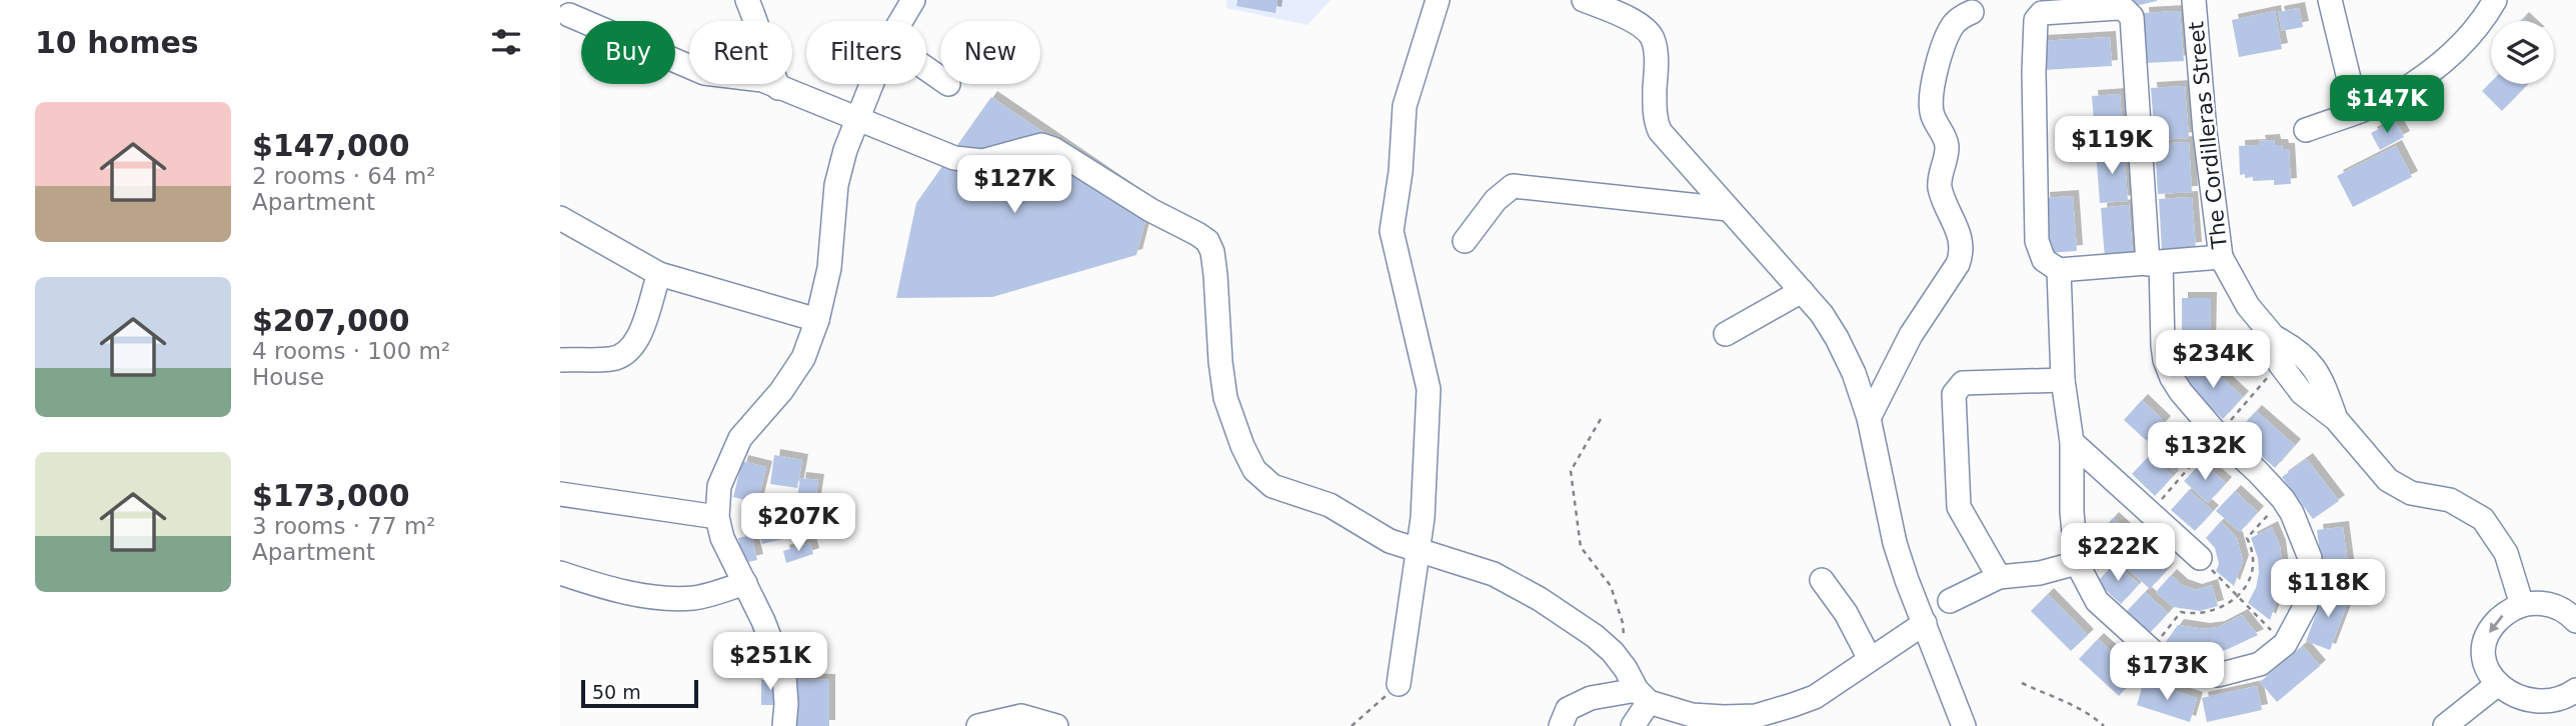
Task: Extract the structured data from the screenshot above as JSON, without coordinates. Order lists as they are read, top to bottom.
{
  "streets": {
    "street": ["The Cordilleras Street"]
  },
  "scale_bar": "50 m",
  "page": {
    "heading": "10 homes",
    "chip": [
      "Buy",
      "Rent",
      "Filters",
      "New"
    ],
    "price": [
      "$147K",
      "$119K",
      "$127K",
      "$234K",
      "$132K",
      "$207K",
      "$222K",
      "$118K",
      "$251K",
      "$173K"
    ],
    "list": [
      {
        "name": "$147,000",
        "note": "2 rooms · 64 m² · Apartment"
      },
      {
        "name": "$207,000",
        "note": "4 rooms · 100 m² · House"
      },
      {
        "name": "$173,000",
        "note": "3 rooms · 77 m² · Apartment"
      }
    ],
    "scale": "50 m"
  }
}
